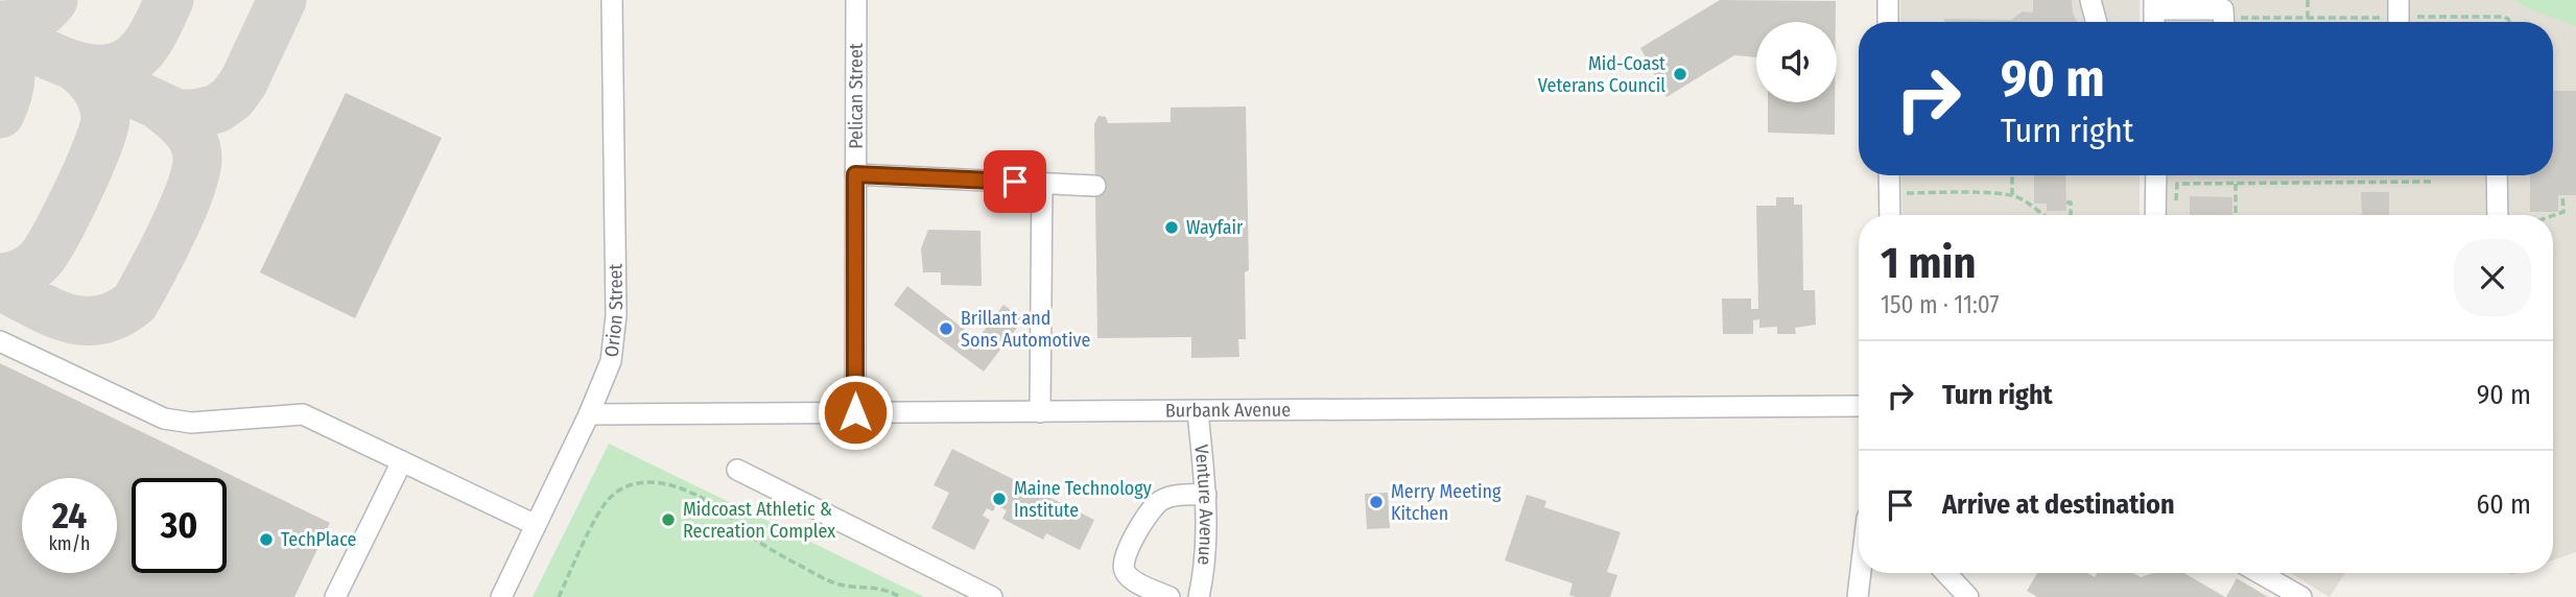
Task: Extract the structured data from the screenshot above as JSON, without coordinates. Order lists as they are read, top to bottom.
{
  "streets": {
    "street": [
      "Pelican Street",
      "Orion Street",
      "Burbank Avenue",
      "Venture Avenue"
    ]
  },
  "crossings": [
    ["Pelican Street", "Burbank Avenue"],
    ["Orion Street", "Burbank Avenue"],
    ["Burbank Avenue", "Venture Avenue"]
  ],
  "places": [
    "Mid-Coast Veterans Council",
    "Wayfair",
    "Brillant and Sons Automotive",
    "Maine Technology Institute",
    "Merry Meeting Kitchen",
    "Midcoast Athletic & Recreation Complex",
    "TechPlace"
  ],
  "page": {
    "turn": ["90 m", "Turn right"],
    "heading": ["1 min", "150 m · 11:07"],
    "list": [
      {
        "name": "Turn right",
        "value": "90 m"
      },
      {
        "name": "Arrive at destination",
        "value": "60 m"
      }
    ],
    "speed": "24 km/h",
    "limit": "30"
  }
}
